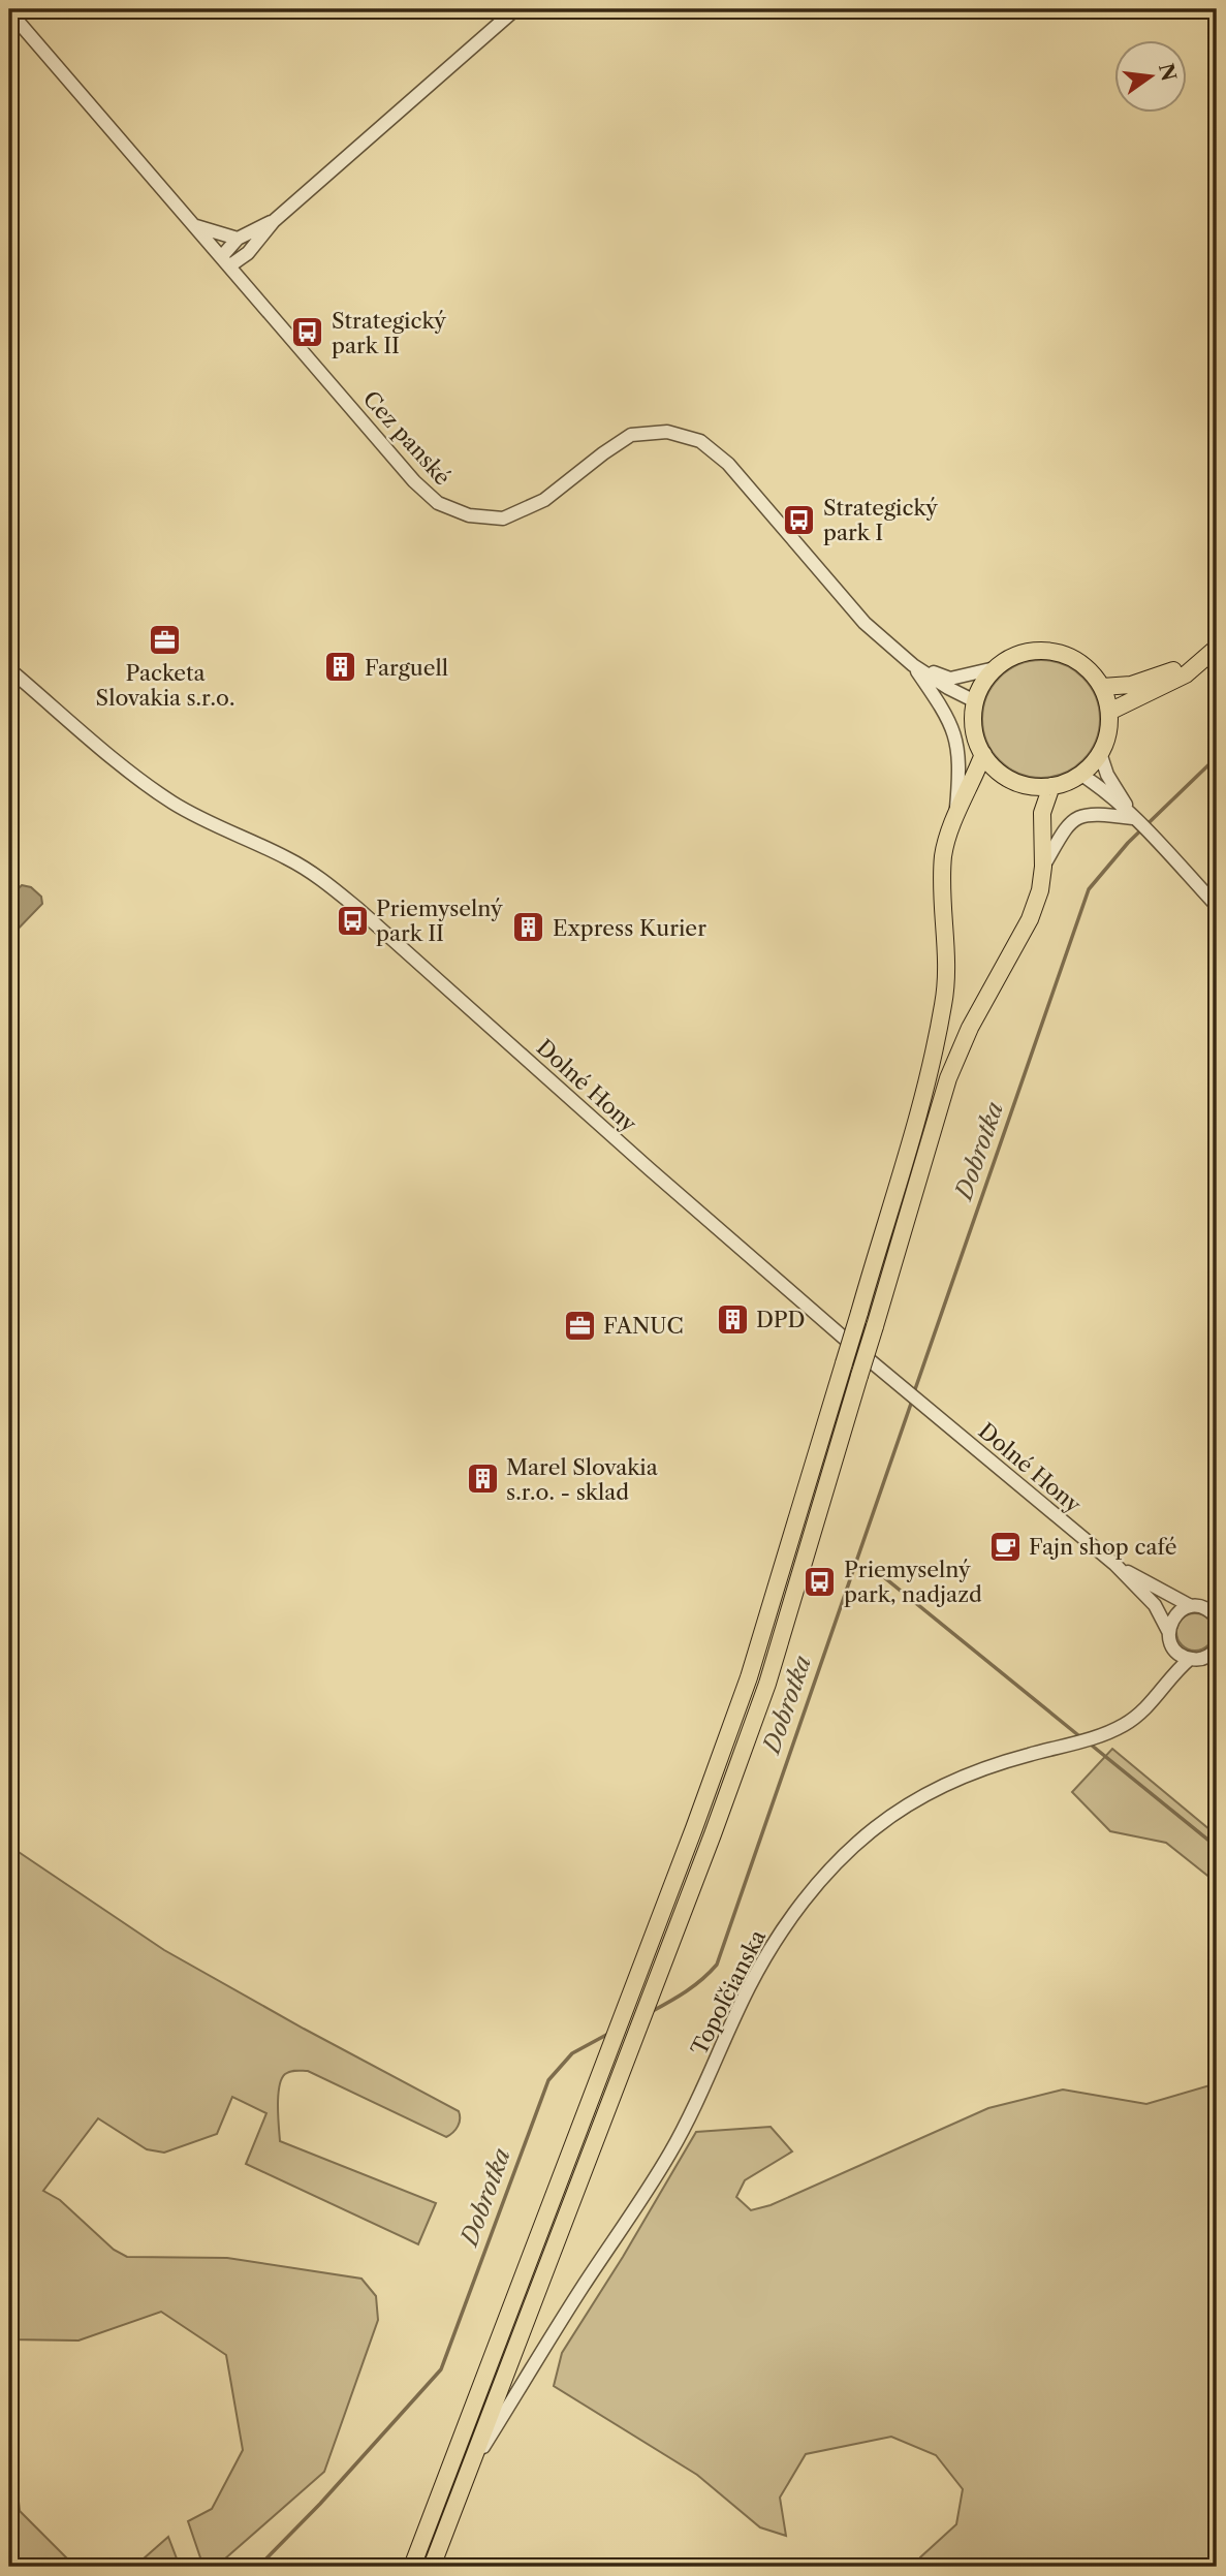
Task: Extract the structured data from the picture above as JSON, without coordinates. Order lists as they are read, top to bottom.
{
  "streets": {
    "street": ["Cez panské", "Dolné Hony", "Topoľčianska"]
  },
  "crossings": [
    ["Dolné Hony", "Topoľčianska"]
  ],
  "water": ["Dobrotka"],
  "places": {
    "bus stop": [
      "Strategický park II",
      "Strategický park I",
      "Priemyselný park II",
      "Priemyselný park, nadjazd"
    ],
    "office": ["Packeta Slovakia s.r.o.", "FANUC"],
    "building": [
      "Farguell",
      "Express Kurier",
      "DPD",
      "Marel Slovakia s.r.o. - sklad"
    ],
    "cafe": ["Fajn shop café"]
  },
  "north": "right"
}
